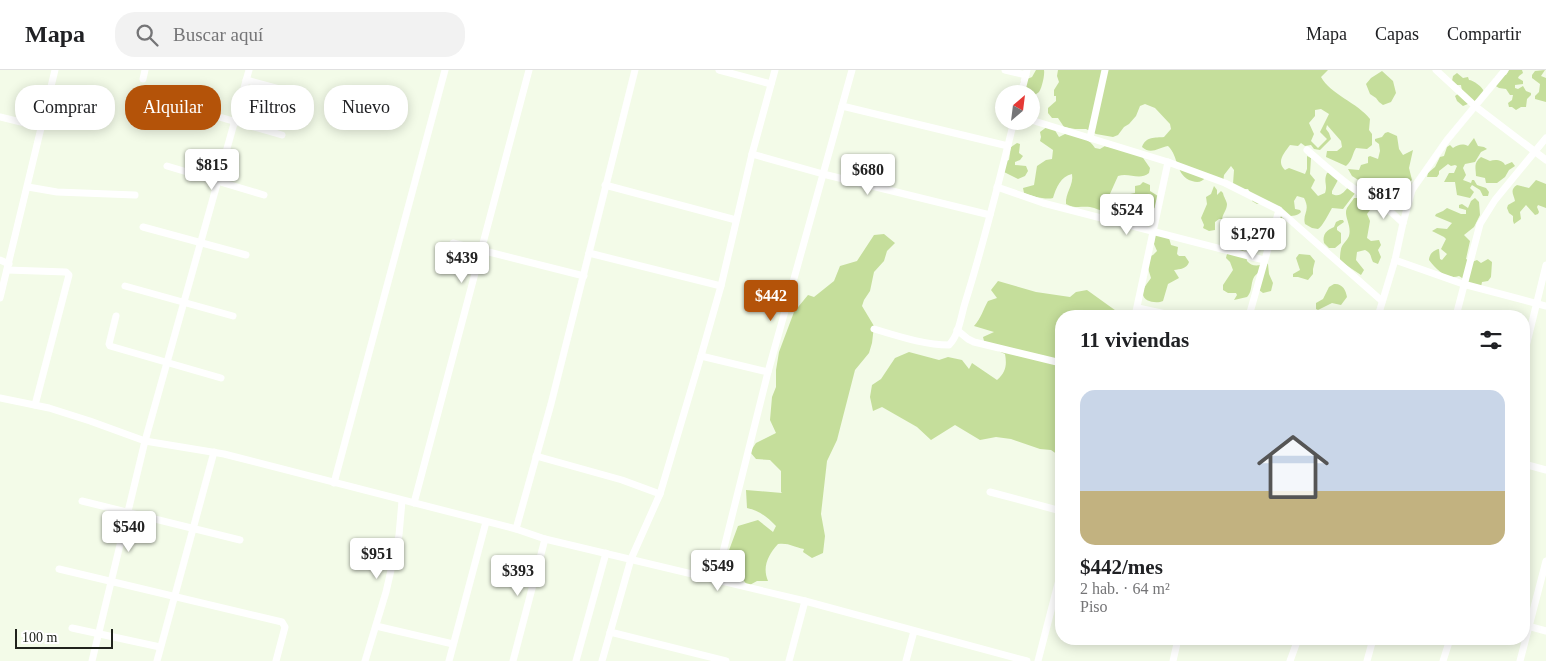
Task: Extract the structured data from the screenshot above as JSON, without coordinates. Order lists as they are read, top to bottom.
{
  "scale_bar": "100 m",
  "north": "top right",
  "page": {
    "header": "Mapa",
    "search": "Buscar aquí",
    "nav": ["Mapa", "Capas", "Compartir"],
    "chip": [
      "Comprar",
      "Alquilar",
      "Filtros",
      "Nuevo"
    ],
    "price": [
      "$815",
      "$680",
      "$817",
      "$524",
      "$1,270",
      "$439",
      "$442",
      "$540",
      "$951",
      "$549",
      "$393"
    ],
    "heading": "11 viviendas",
    "list": [
      {
        "name": "$442/mes",
        "note": "2 hab. · 64 m² · Piso"
      }
    ],
    "scale": "100 m"
  }
}
